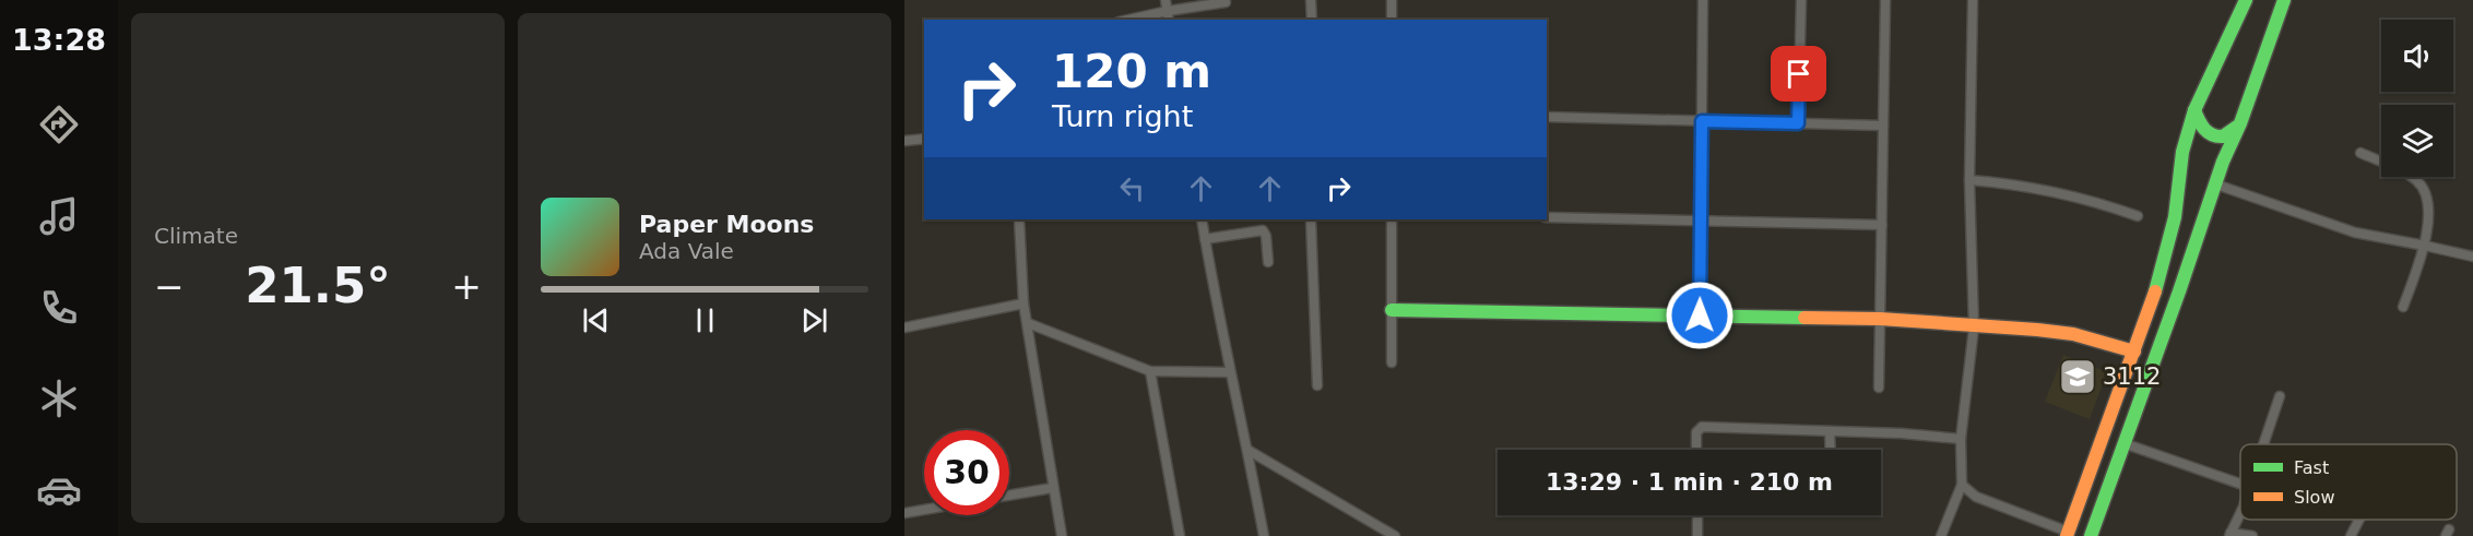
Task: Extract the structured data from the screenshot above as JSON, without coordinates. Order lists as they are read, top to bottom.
{
  "places": {
    "school or university": ["3112"]
  },
  "legend": ["Fast", "Slow"],
  "page": {
    "tabs": "13:28",
    "tile": "Climate",
    "turn": ["120 m", "Turn right"],
    "song": ["Paper Moons", "Ada Vale"],
    "heat": ["−", "21.5°", "+"],
    "limit": "30",
    "trip": "13:29 · 1 min · 210 m"
  }
}
